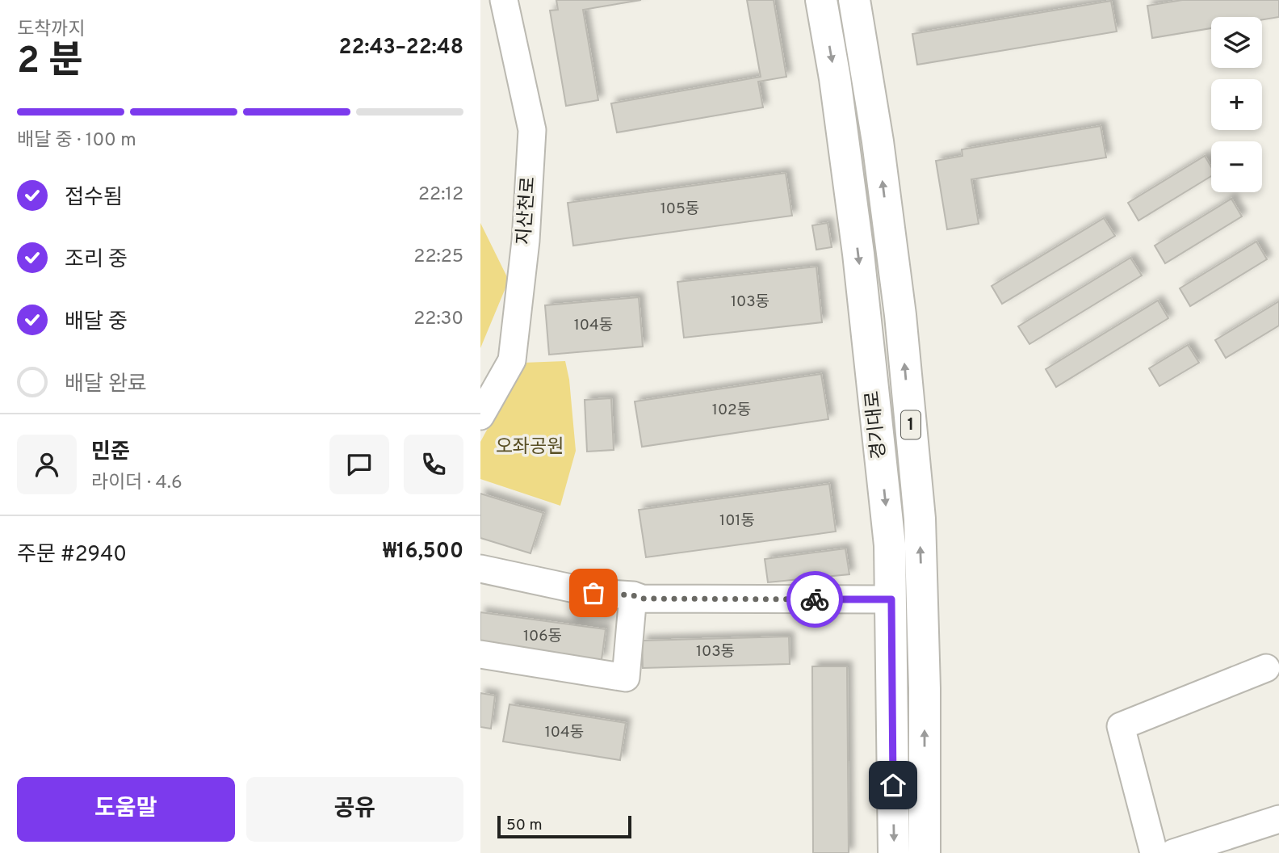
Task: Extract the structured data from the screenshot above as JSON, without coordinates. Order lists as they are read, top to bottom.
{
  "streets": {
    "main road": ["경기대로", "1"],
    "street": ["지산천로"]
  },
  "parks": ["오좌공원"],
  "house_numbers": [
    "105동",
    "103동",
    "104동",
    "102동",
    "101동",
    "106동",
    "103동",
    "104동"
  ],
  "scale_bar": "50 m",
  "page": {
    "heading": ["2 분", "도착까지", "22:43–22:48"],
    "panel": [
      "민준",
      "라이더 · 4.6",
      "주문 #2940",
      "₩16,500"
    ],
    "map_buttons": ["+", "−"],
    "bar": "배달 중 · 100 m",
    "list": [
      ["접수됨", "22:12"],
      ["조리 중", "22:25"],
      ["배달 중", "22:30"],
      "배달 완료"
    ],
    "buttons": ["도움말", "공유"],
    "scale": "50 m"
  }
}
